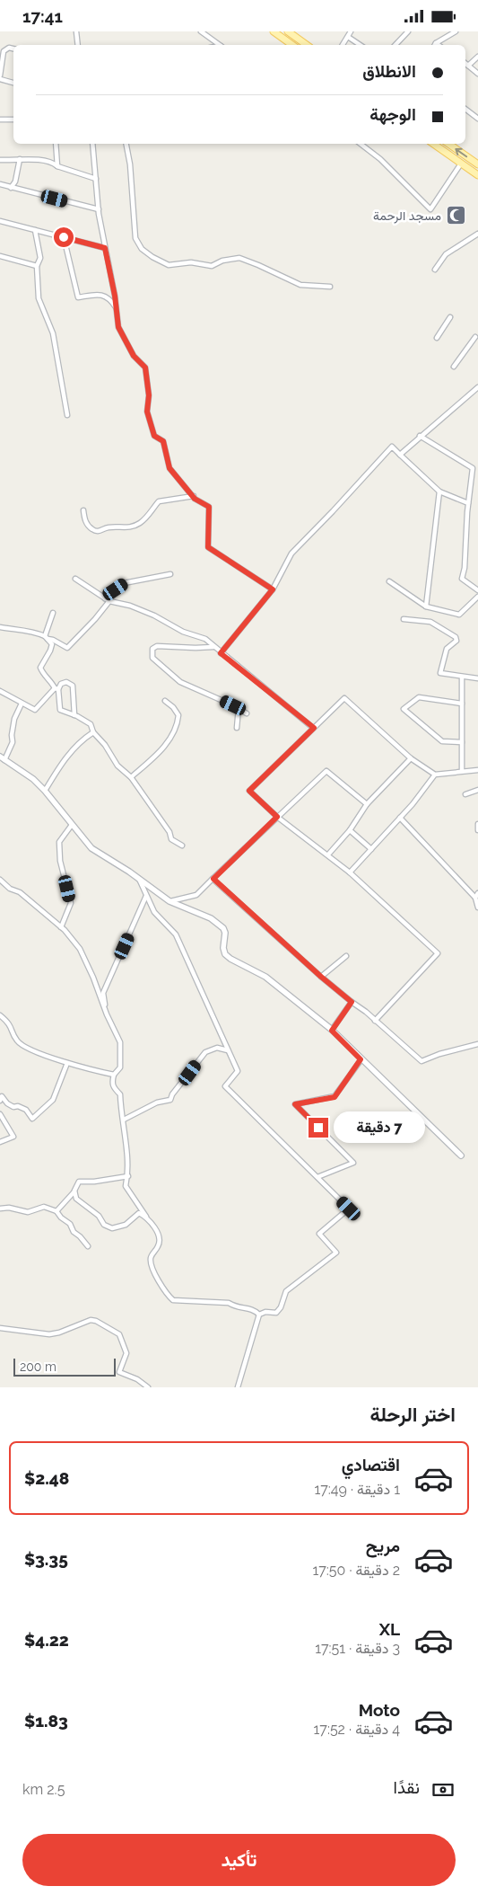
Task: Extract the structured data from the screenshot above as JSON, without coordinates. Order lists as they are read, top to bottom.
{
  "places": {
    "mosque": ["مسجد الرحمة"]
  },
  "scale_bar": "200 m",
  "page": {
    "status": "17:41",
    "banner": ["الانطلاق", "الوجهة"],
    "bubble": "7 دقيقة",
    "scale": "200 m",
    "heading": "اختر الرحلة",
    "list": [
      {
        "name": "اقتصادي",
        "note": "1 دقيقة · 17:49",
        "value": "$2.48"
      },
      {
        "name": "مريح",
        "note": "2 دقيقة · 17:50",
        "value": "$3.35"
      },
      {
        "name": "XL",
        "note": "3 دقيقة · 17:51",
        "value": "$4.22"
      },
      {
        "name": "Moto",
        "note": "4 دقيقة · 17:52",
        "value": "$1.83"
      }
    ],
    "pay": ["نقدًا", "2.5 km"],
    "buttons": "تأكيد"
  }
}
